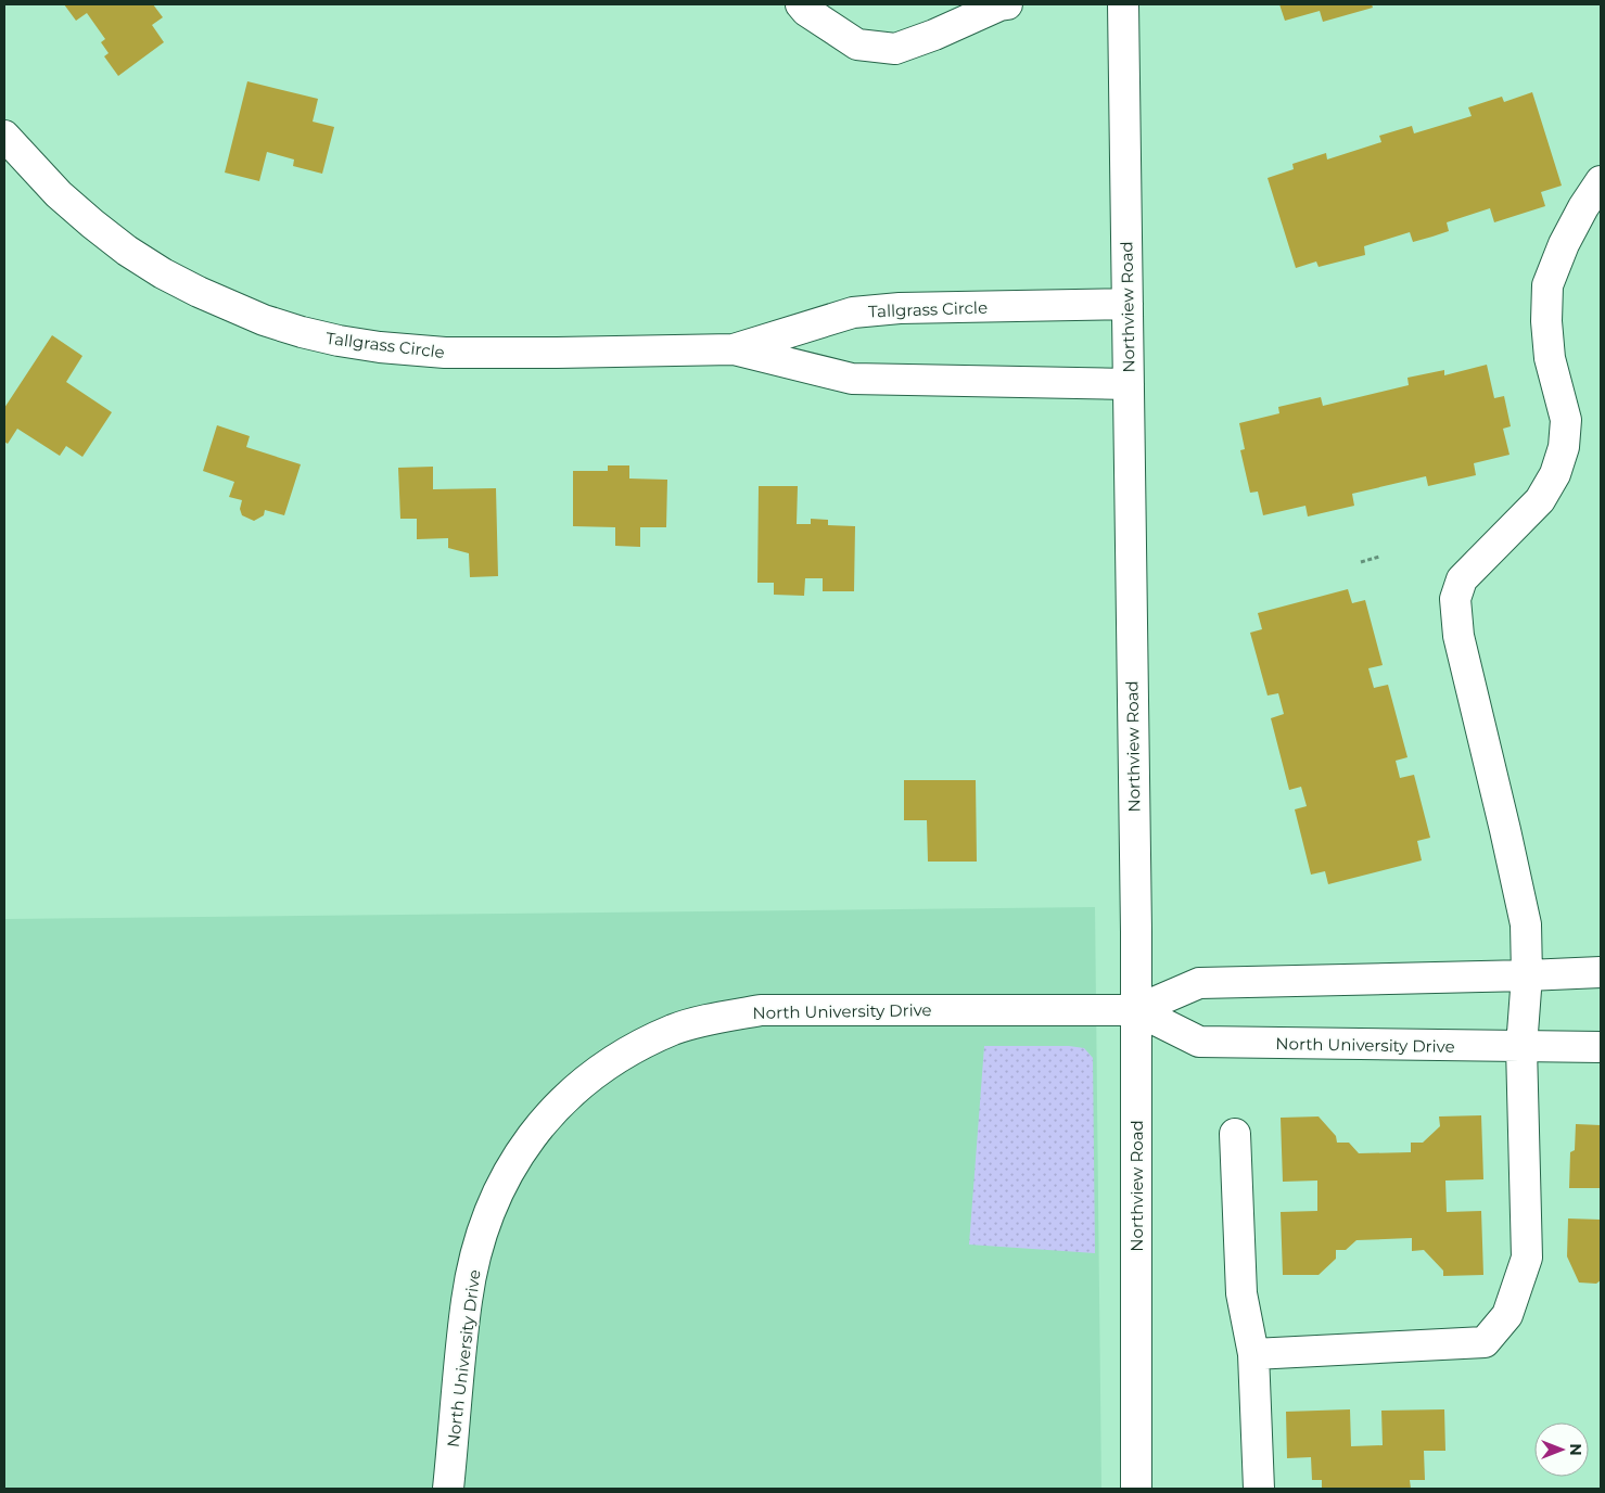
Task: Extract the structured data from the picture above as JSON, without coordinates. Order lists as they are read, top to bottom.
{
  "streets": {
    "street": ["Northview Road", "Tallgrass Circle", "North University Drive"]
  },
  "crossings": [
    ["Northview Road", "Tallgrass Circle"],
    ["Northview Road", "North University Drive"]
  ],
  "north": "right"
}
